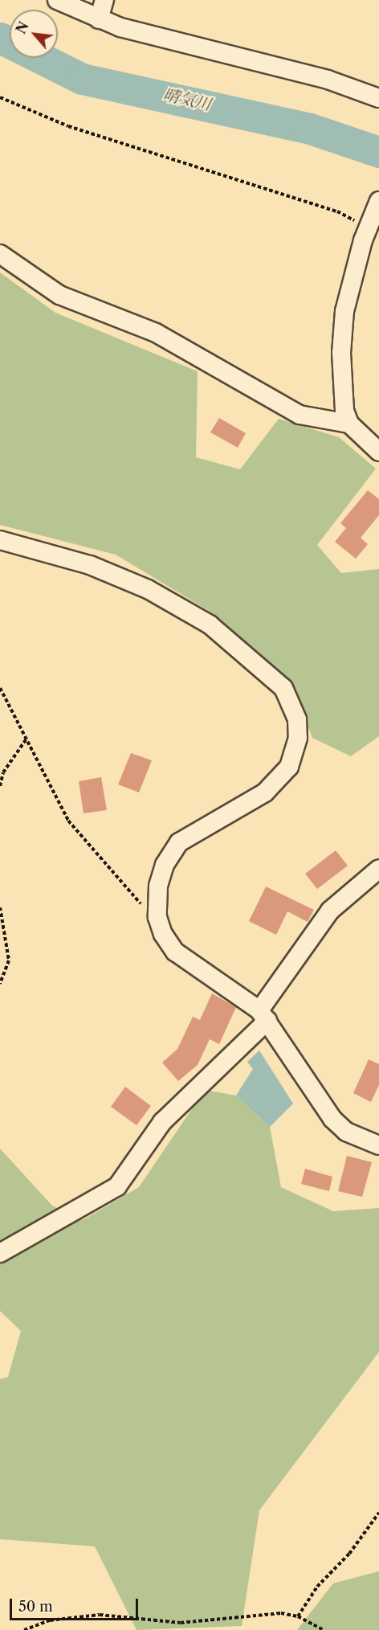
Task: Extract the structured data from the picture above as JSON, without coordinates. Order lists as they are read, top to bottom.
{
  "water": ["晴気川"],
  "scale_bar": "50 m",
  "north": "top left"
}
